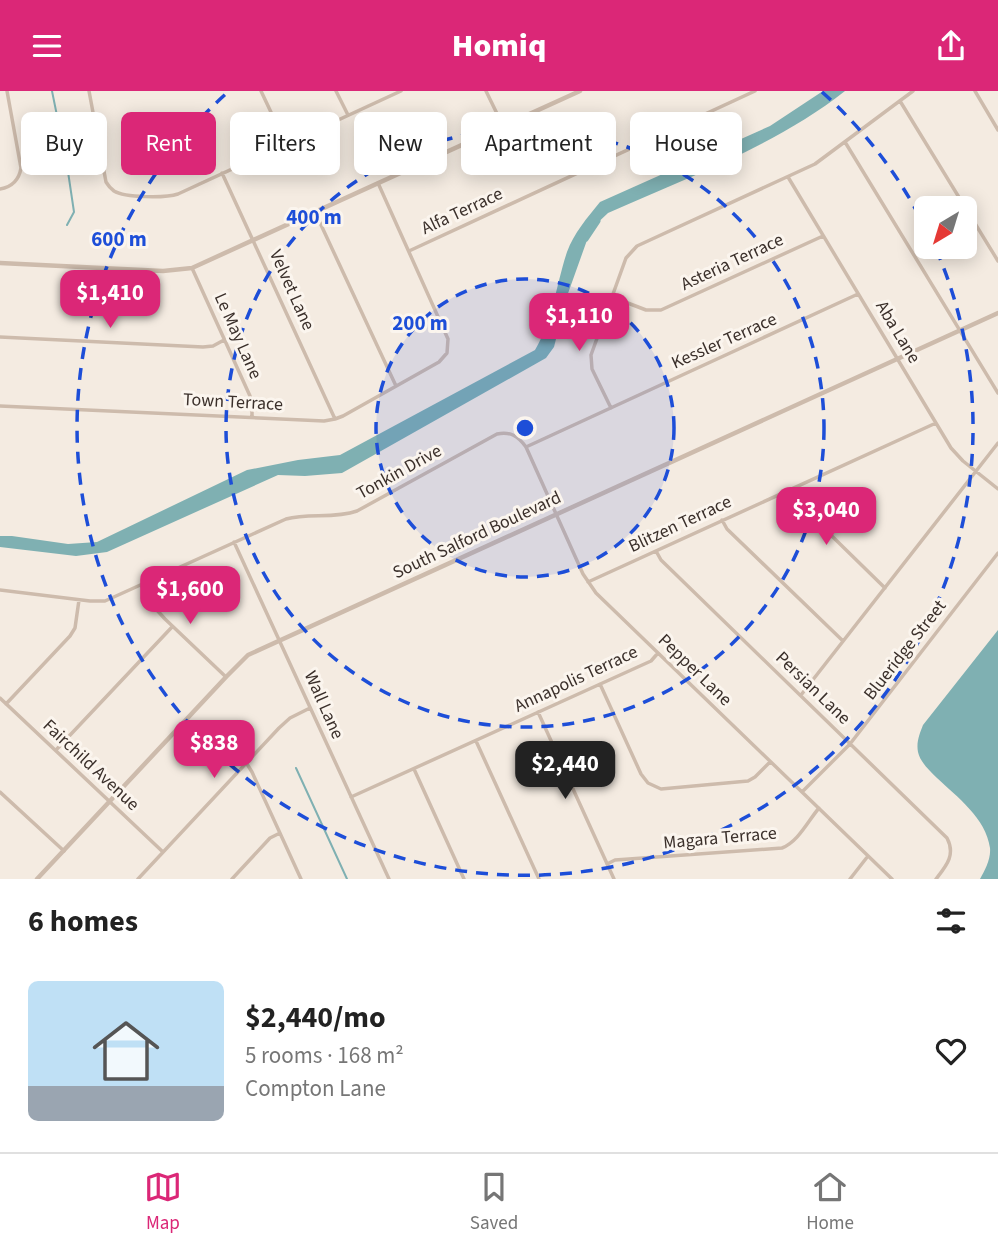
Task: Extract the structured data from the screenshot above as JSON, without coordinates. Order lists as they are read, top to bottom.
{
  "streets": {
    "street": [
      "Alfa Terrace",
      "Asteria Terrace",
      "Velvet Lane",
      "Aba Lane",
      "Le May Lane",
      "Kessler Terrace",
      "Town Terrace",
      "Tonkin Drive",
      "Blitzen Terrace",
      "South Salford Boulevard",
      "Blueridge Street",
      "Pepper Lane",
      "Annapolis Terrace",
      "Persian Lane",
      "Wall Lane",
      "Fairchild Avenue",
      "Magara Terrace"
    ]
  },
  "crossings": [
    ["Alfa Terrace", "Town Terrace"],
    ["Asteria Terrace", "Aba Lane"],
    ["Velvet Lane", "Town Terrace"],
    ["Aba Lane", "Kessler Terrace"],
    ["Aba Lane", "Blitzen Terrace"],
    ["Aba Lane", "South Salford Boulevard"],
    ["Le May Lane", "Town Terrace"],
    ["Kessler Terrace", "Tonkin Drive"],
    ["Kessler Terrace", "Pepper Lane"],
    ["Tonkin Drive", "Pepper Lane"],
    ["Tonkin Drive", "Wall Lane"],
    ["Blitzen Terrace", "Pepper Lane"],
    ["Blitzen Terrace", "Persian Lane"],
    ["South Salford Boulevard", "Pepper Lane"],
    ["South Salford Boulevard", "Wall Lane"],
    ["South Salford Boulevard", "Fairchild Avenue"],
    ["Blueridge Street", "Pepper Lane"],
    ["Blueridge Street", "Persian Lane"],
    ["Pepper Lane", "Annapolis Terrace"],
    ["Pepper Lane", "Magara Terrace"],
    ["Annapolis Terrace", "Wall Lane"]
  ],
  "north": "bottom left",
  "page": {
    "header": "Homiq",
    "chip": [
      "Buy",
      "Rent",
      "Filters",
      "New",
      "Apartment",
      "House"
    ],
    "price": [
      "$1,410",
      "$1,110",
      "$3,040",
      "$1,600",
      "$838",
      "$2,440"
    ],
    "heading": "6 homes",
    "list": [
      {
        "name": "$2,440/mo",
        "note": "5 rooms · 168 m² · Compton Lane"
      }
    ],
    "tabs": ["Map", "Saved", "Home"]
  },
  "rings": ["400 m", "600 m", "200 m"]
}
